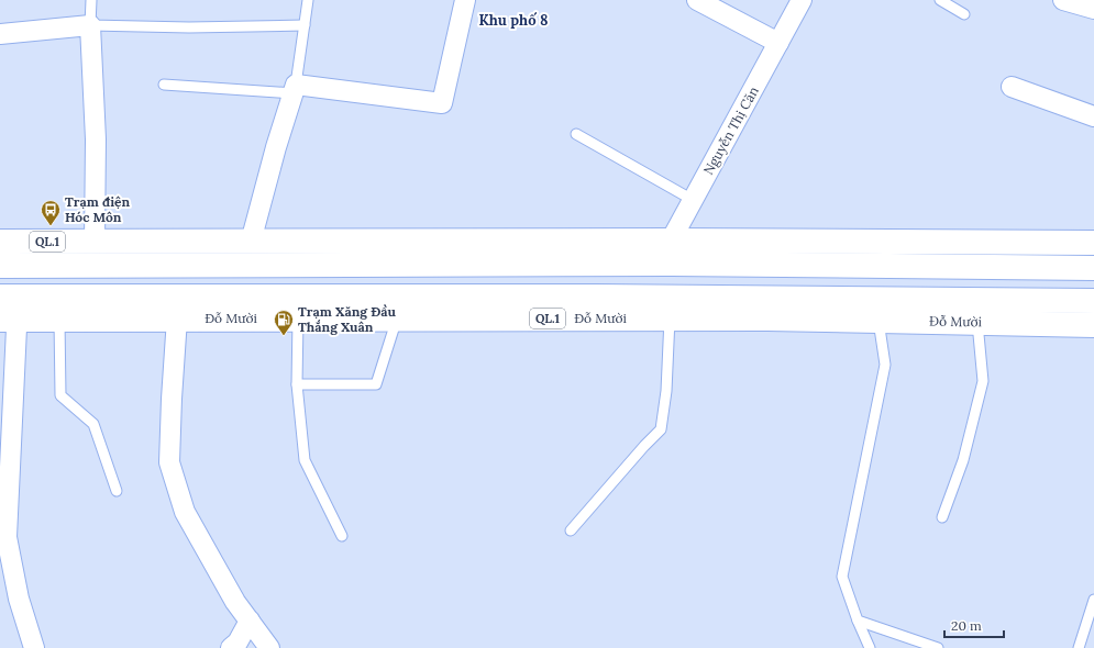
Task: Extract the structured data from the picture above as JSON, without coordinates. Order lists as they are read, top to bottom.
{
  "streets": {
    "highway": ["QL.1", "Đỗ Mười"],
    "street": ["Nguyễn Thị Căn"]
  },
  "crossings": [
    ["Nguyễn Thị Căn", "QL.1"]
  ],
  "districts": ["Khu phố 8"],
  "places": {
    "bus stop": ["Trạm điện Hóc Môn"],
    "fuel station": ["Trạm Xăng Đầu Thắng Xuân"]
  },
  "scale_bar": "20 m"
}
